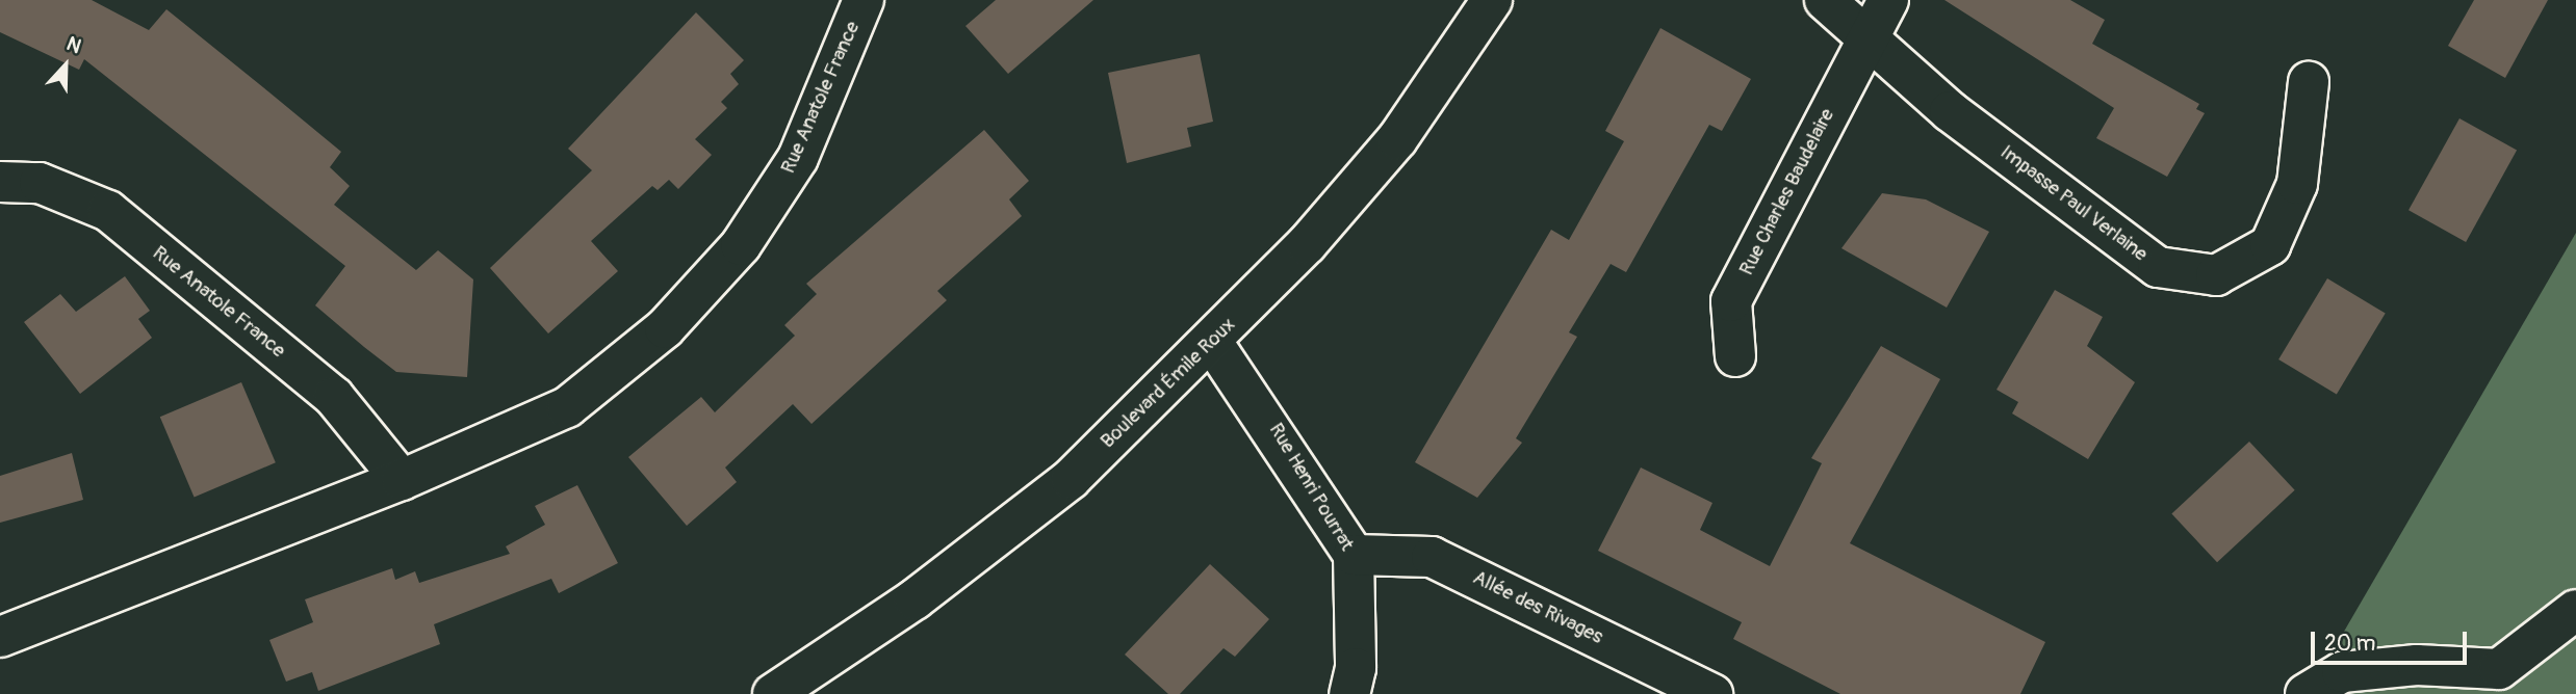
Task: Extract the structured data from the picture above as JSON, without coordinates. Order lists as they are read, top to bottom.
{
  "streets": {
    "street": [
      "Rue Anatole France",
      "Rue Charles Baudelaire",
      "Impasse Paul Verlaine",
      "Boulevard Émile Roux",
      "Rue Henri Pourrat",
      "Allée des Rivages"
    ]
  },
  "crossings": [
    ["Rue Charles Baudelaire", "Impasse Paul Verlaine"],
    ["Boulevard Émile Roux", "Rue Henri Pourrat"],
    ["Rue Henri Pourrat", "Allée des Rivages"]
  ],
  "scale_bar": "20 m",
  "north": "top"
}
